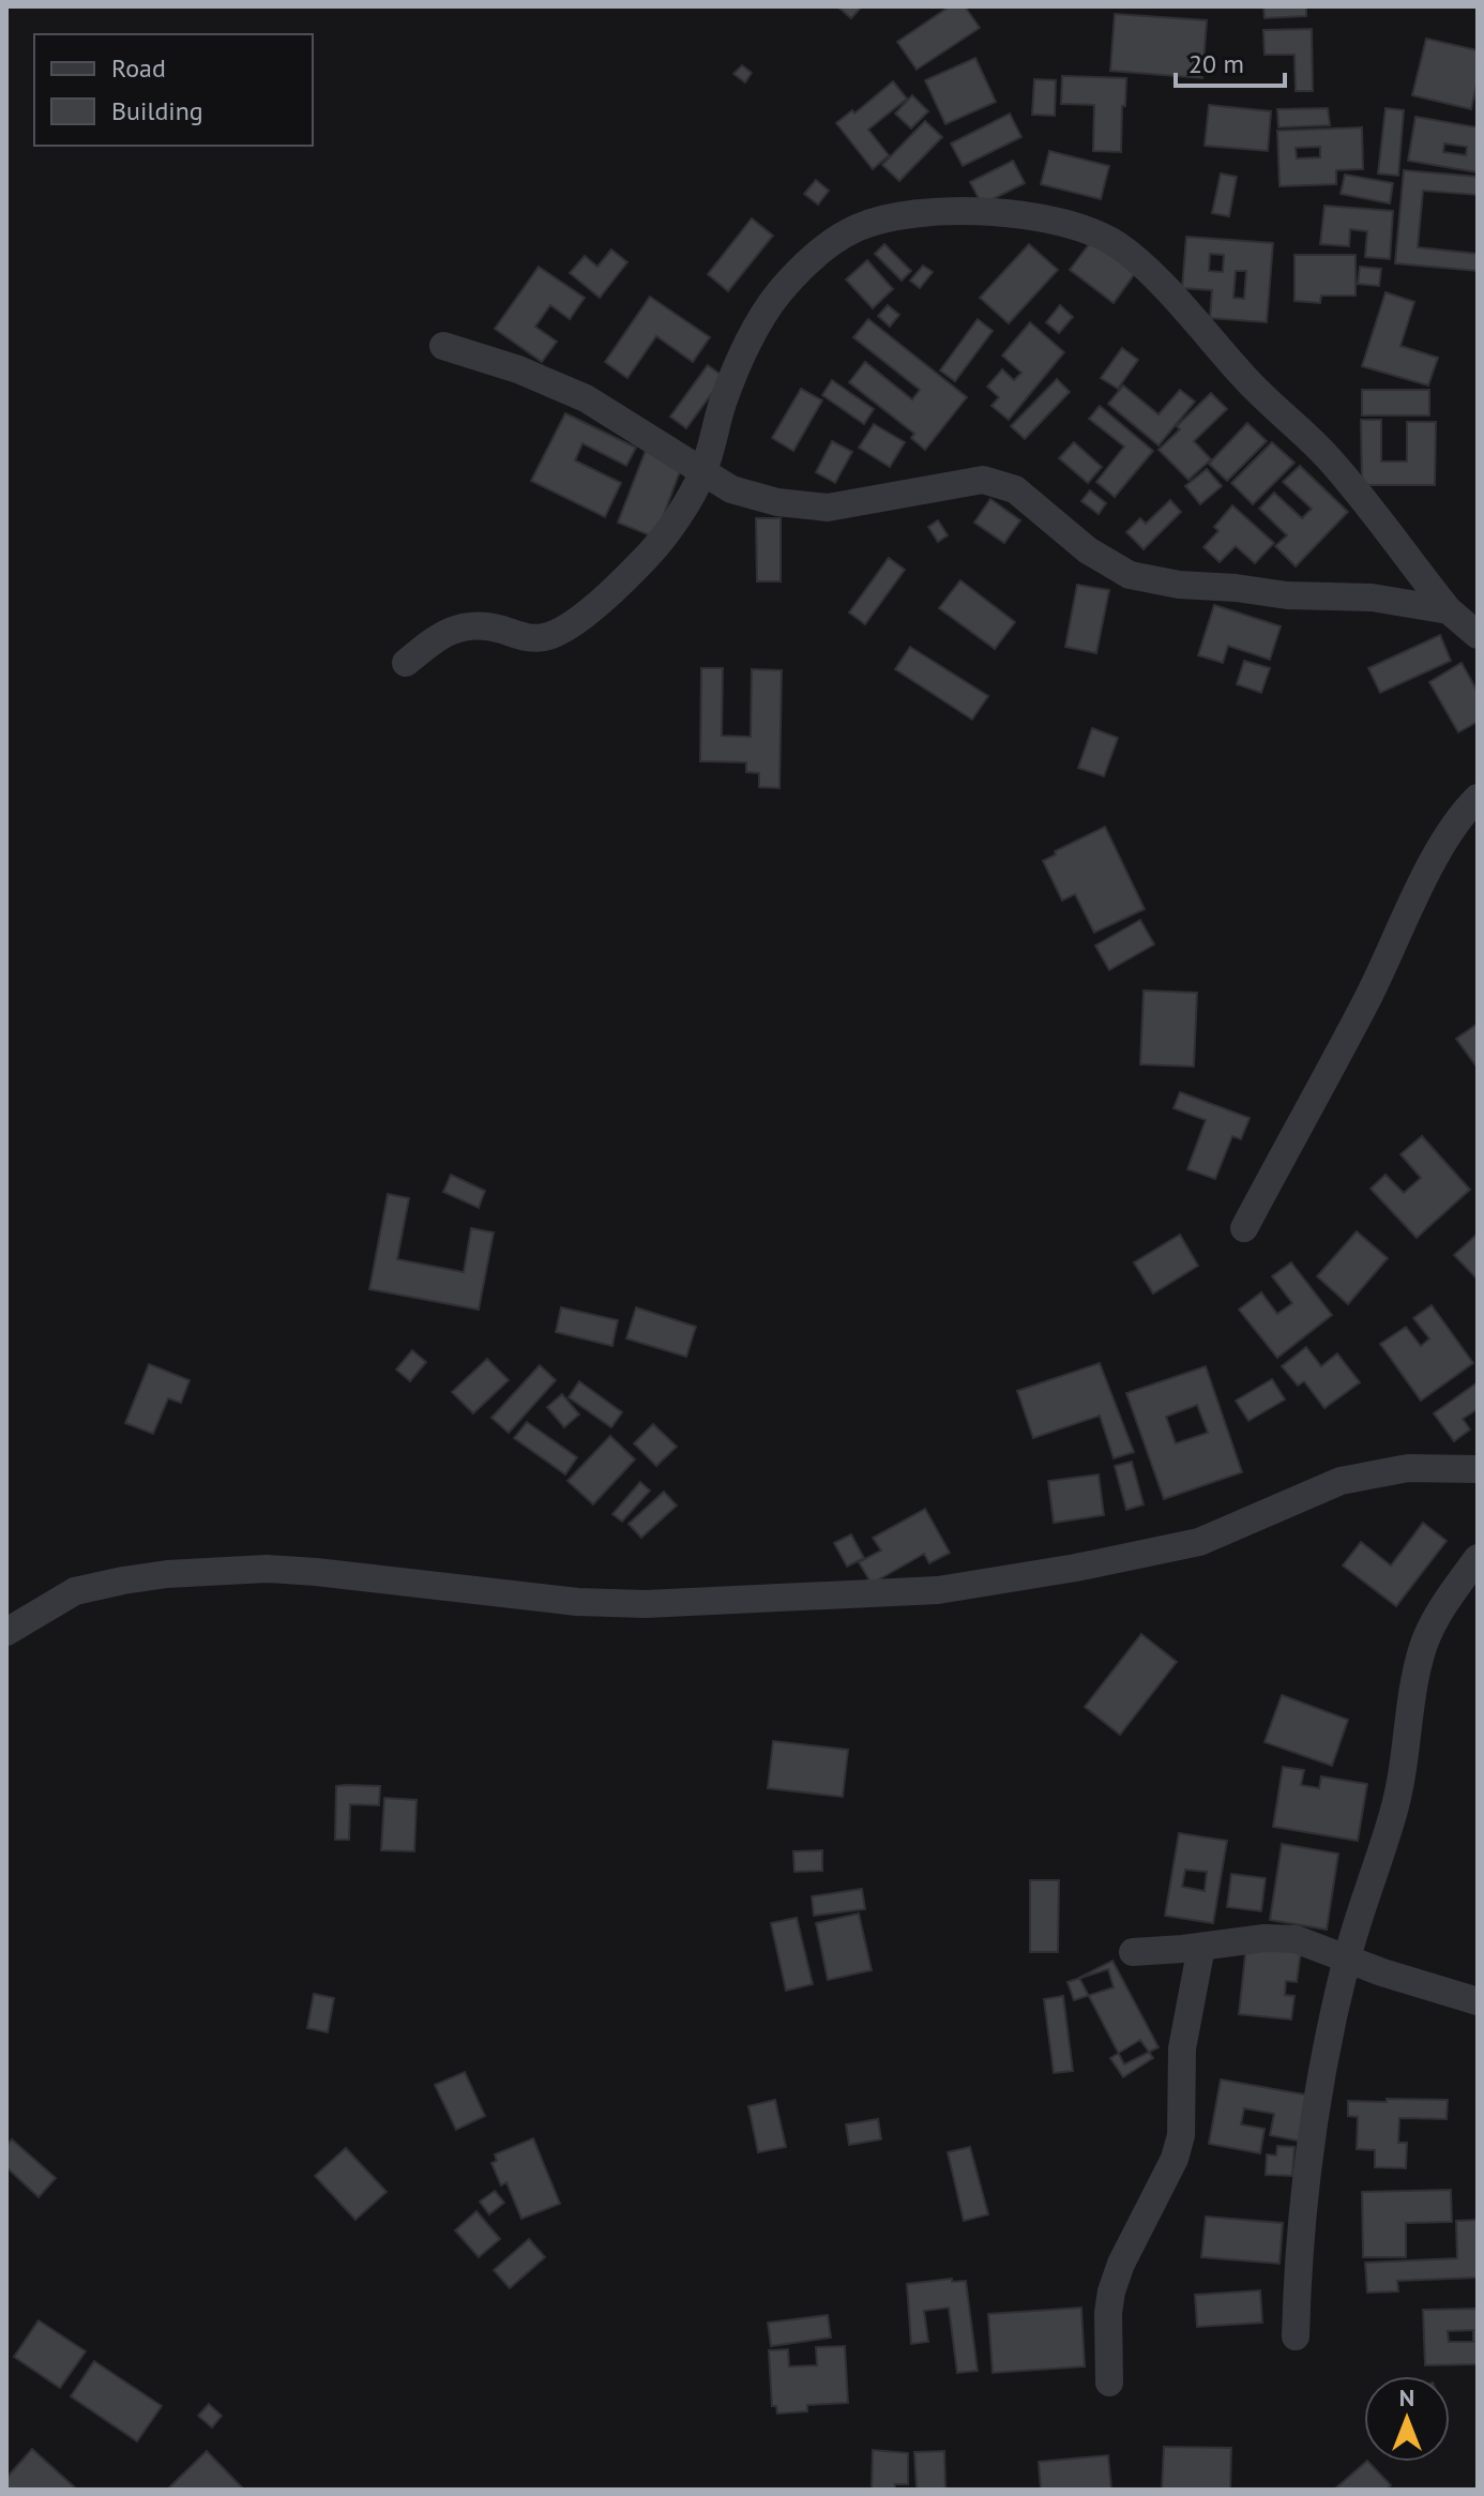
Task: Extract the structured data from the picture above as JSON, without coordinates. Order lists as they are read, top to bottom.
{
  "legend": ["Road", "Building"],
  "scale_bar": "20 m",
  "north": "top"
}
